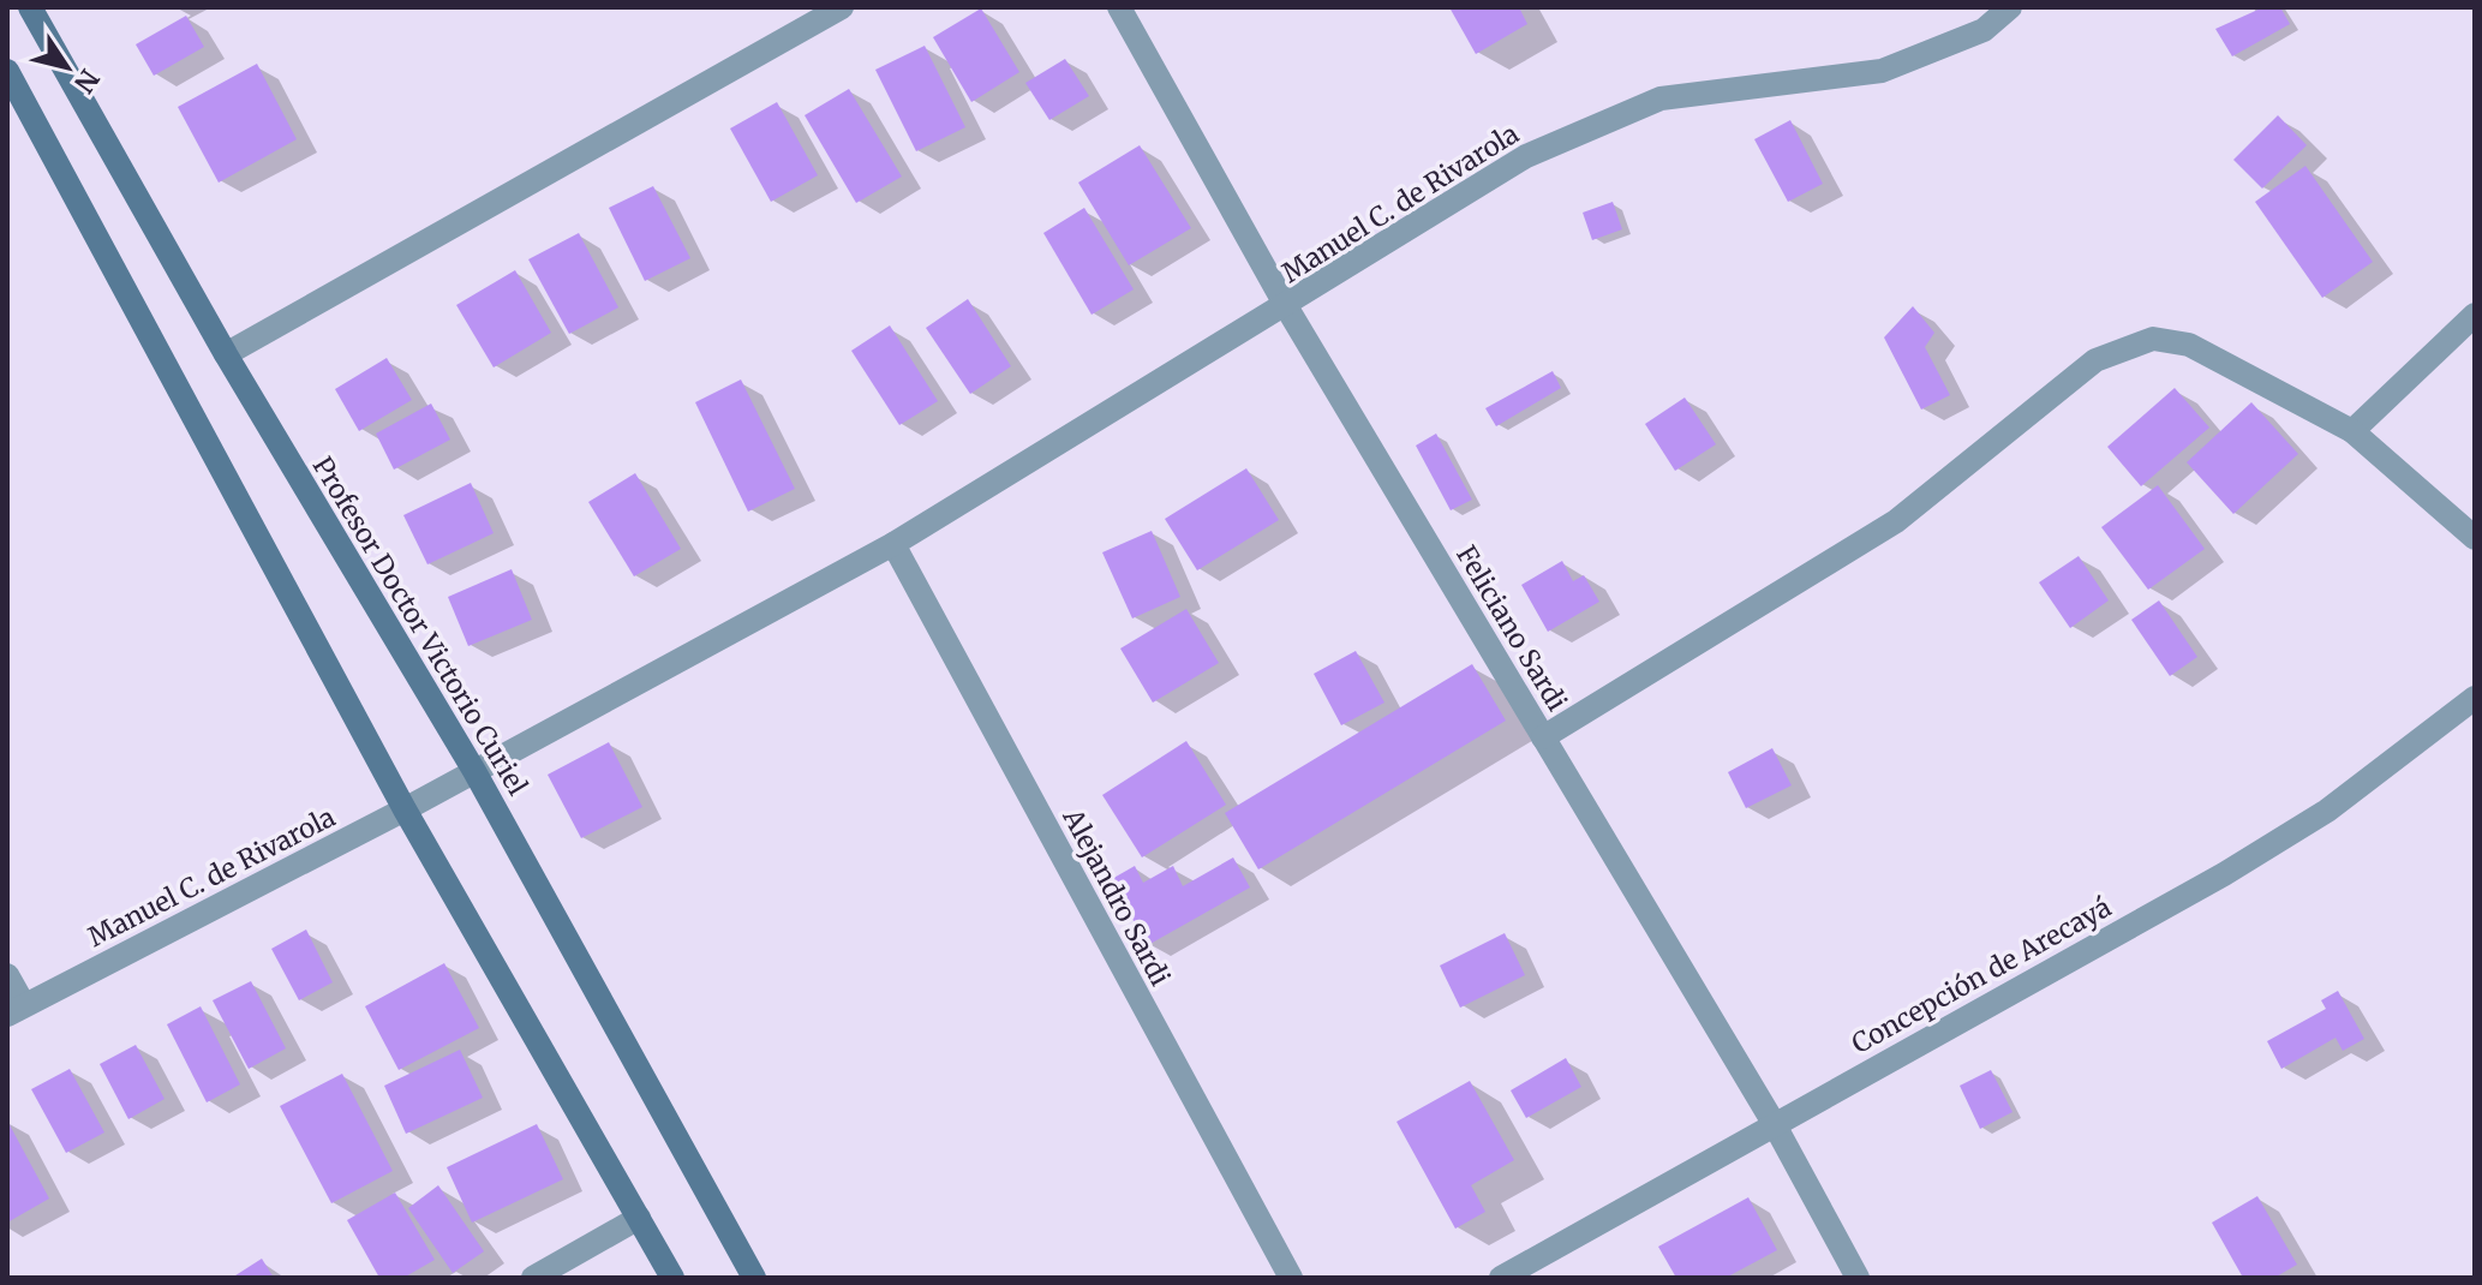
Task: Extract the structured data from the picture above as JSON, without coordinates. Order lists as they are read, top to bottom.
{
  "streets": {
    "main road": ["Profesor Doctor Victorio Curiel"],
    "street": [
      "Manuel C. de Rivarola",
      "Feliciano Sardi",
      "Alejandro Sardi",
      "Concepción de Arecayá"
    ]
  },
  "crossings": [
    ["Manuel C. de Rivarola", "Profesor Doctor Victorio Curiel"],
    ["Manuel C. de Rivarola", "Feliciano Sardi"],
    ["Manuel C. de Rivarola", "Alejandro Sardi"],
    ["Feliciano Sardi", "Concepción de Arecayá"]
  ],
  "north": "bottom right"
}
